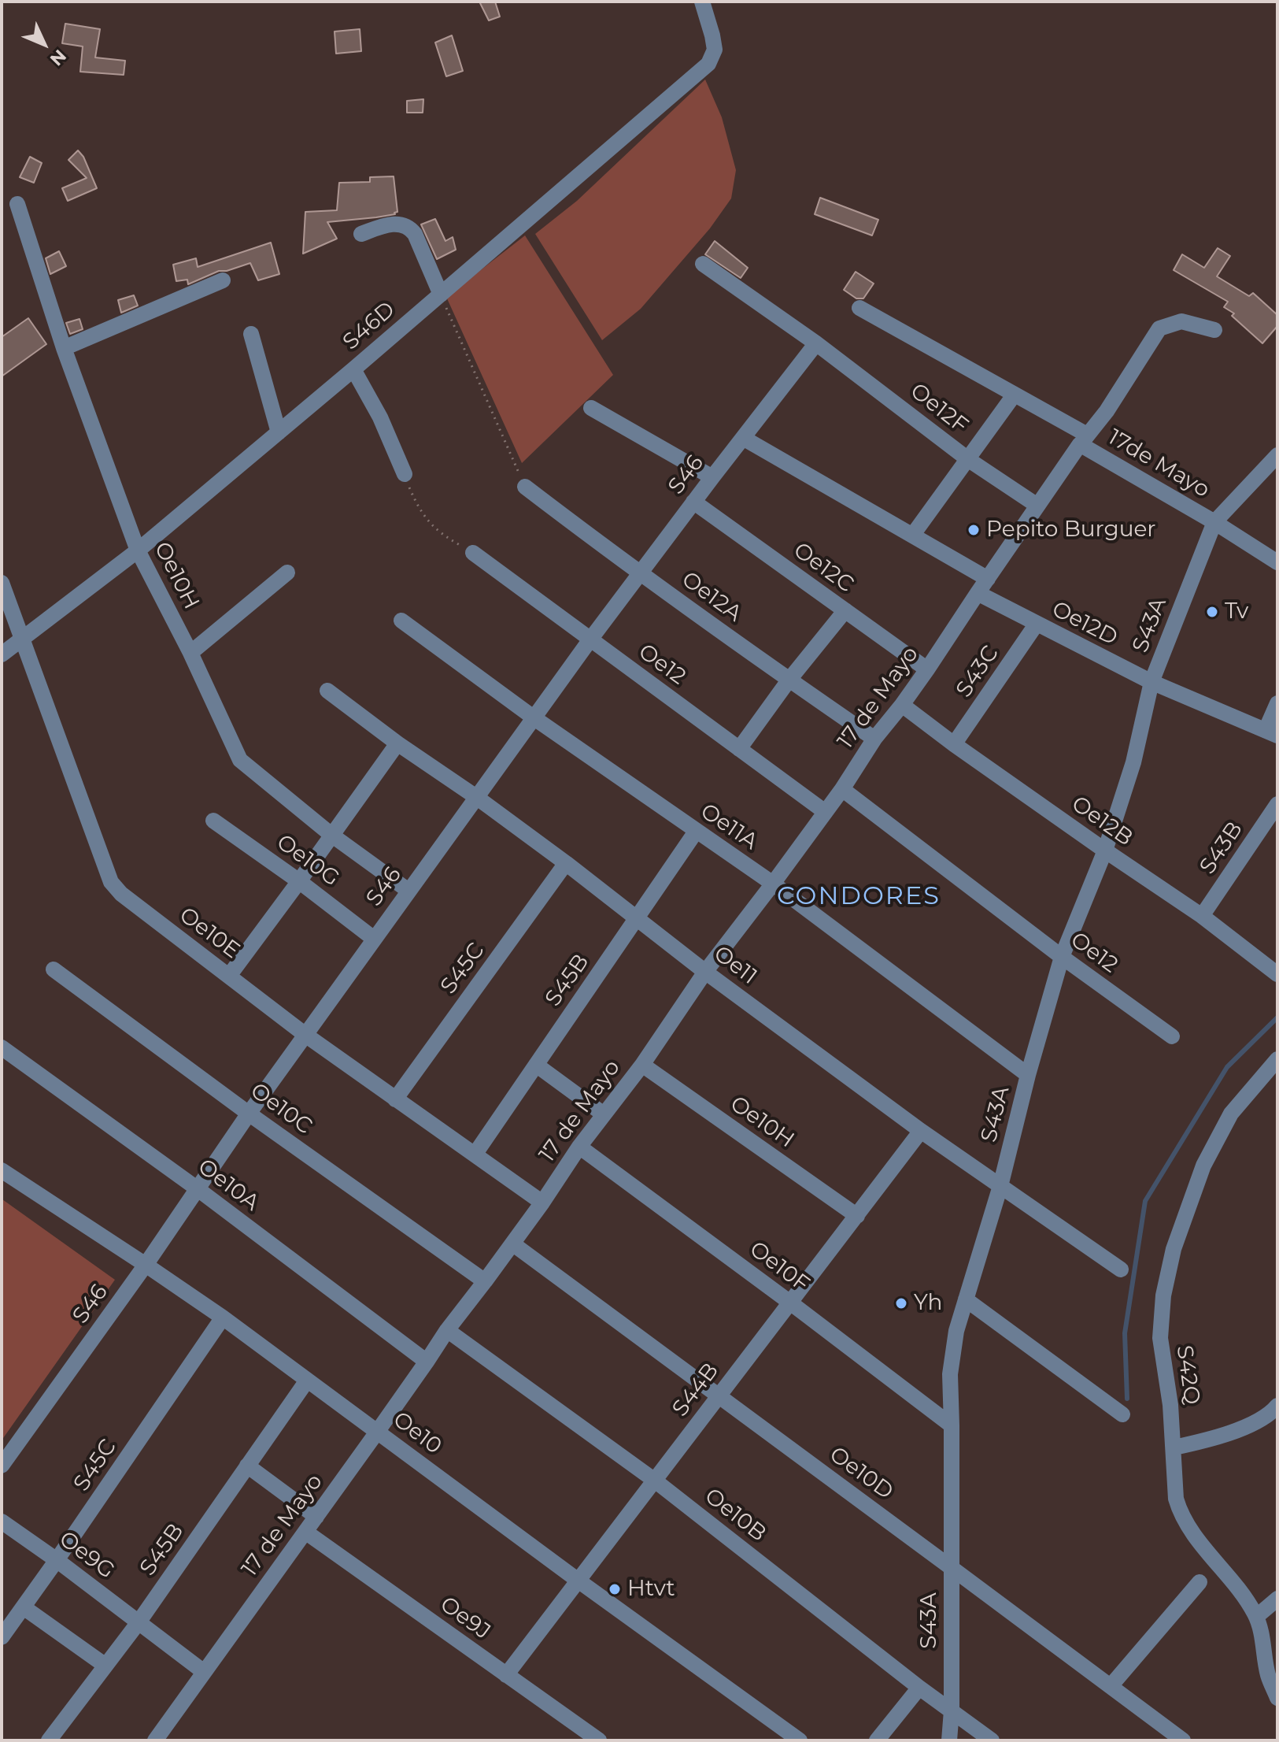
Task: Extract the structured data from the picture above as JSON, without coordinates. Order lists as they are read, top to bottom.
{
  "streets": {
    "street": [
      "S46D",
      "Oe12F",
      "17de Mayo",
      "S46",
      "Oe12C",
      "Oe10H",
      "Oe12A",
      "Oe12D",
      "S43A",
      "Oe12",
      "S43C",
      "17 de Mayo",
      "Oe12B",
      "Oe11A",
      "S43B",
      "Oe10G",
      "Oe10E",
      "Oe11",
      "S45C",
      "S45B",
      "Oe10C",
      "Oe10A",
      "Oe10F",
      "S42Q",
      "S44B",
      "Oe10",
      "Oe10D",
      "Oe10B",
      "Oe9G",
      "Oe9J"
    ]
  },
  "crossings": [
    ["S46D", "Oe10H"],
    ["S46D", "Oe10E"],
    ["Oe12F", "17de Mayo"],
    ["Oe12F", "S46"],
    ["Oe12F", "17 de Mayo"],
    ["17de Mayo", "S43A"],
    ["17de Mayo", "17 de Mayo"],
    ["S46", "Oe12C"],
    ["S46", "Oe10H"],
    ["S46", "Oe12A"],
    ["S46", "Oe12"],
    ["S46", "Oe11A"],
    ["S46", "Oe10G"],
    ["S46", "Oe10E"],
    ["S46", "Oe11"],
    ["S46", "Oe10C"],
    ["S46", "Oe10A"],
    ["S46", "Oe10"],
    ["Oe12C", "17 de Mayo"],
    ["Oe10H", "17 de Mayo"],
    ["Oe10H", "S44B"],
    ["Oe12A", "17 de Mayo"],
    ["Oe12D", "S43A"],
    ["Oe12D", "S43C"],
    ["Oe12D", "17 de Mayo"],
    ["S43A", "Oe12"],
    ["S43A", "Oe12B"],
    ["S43A", "Oe11A"],
    ["S43A", "Oe11"],
    ["S43A", "Oe10F"],
    ["S43A", "Oe10D"],
    ["S43A", "Oe10B"],
    ["Oe12", "17 de Mayo"],
    ["S43C", "Oe12B"],
    ["17 de Mayo", "Oe12B"],
    ["17 de Mayo", "Oe11A"],
    ["17 de Mayo", "Oe10E"],
    ["17 de Mayo", "Oe11"],
    ["17 de Mayo", "Oe10C"],
    ["17 de Mayo", "Oe10A"],
    ["17 de Mayo", "Oe10F"],
    ["17 de Mayo", "Oe10"],
    ["17 de Mayo", "Oe10D"],
    ["17 de Mayo", "Oe10B"],
    ["17 de Mayo", "Oe9G"],
    ["17 de Mayo", "Oe9J"],
    ["Oe12B", "S43B"],
    ["Oe11A", "S45B"],
    ["Oe10E", "S45C"],
    ["Oe10E", "S45B"],
    ["Oe11", "S45C"],
    ["Oe11", "S45B"],
    ["Oe11", "S44B"],
    ["S45C", "Oe10"],
    ["S45C", "Oe9G"],
    ["S45B", "Oe10"],
    ["S45B", "Oe9G"],
    ["Oe10F", "S44B"],
    ["S44B", "Oe10"],
    ["S44B", "Oe10D"],
    ["S44B", "Oe10B"],
    ["S44B", "Oe9J"]
  ],
  "districts": ["CONDORES"],
  "places": [
    "Pepito Burguer",
    "Tv",
    "Yh",
    "Htvt"
  ],
  "north": "bottom right"
}
